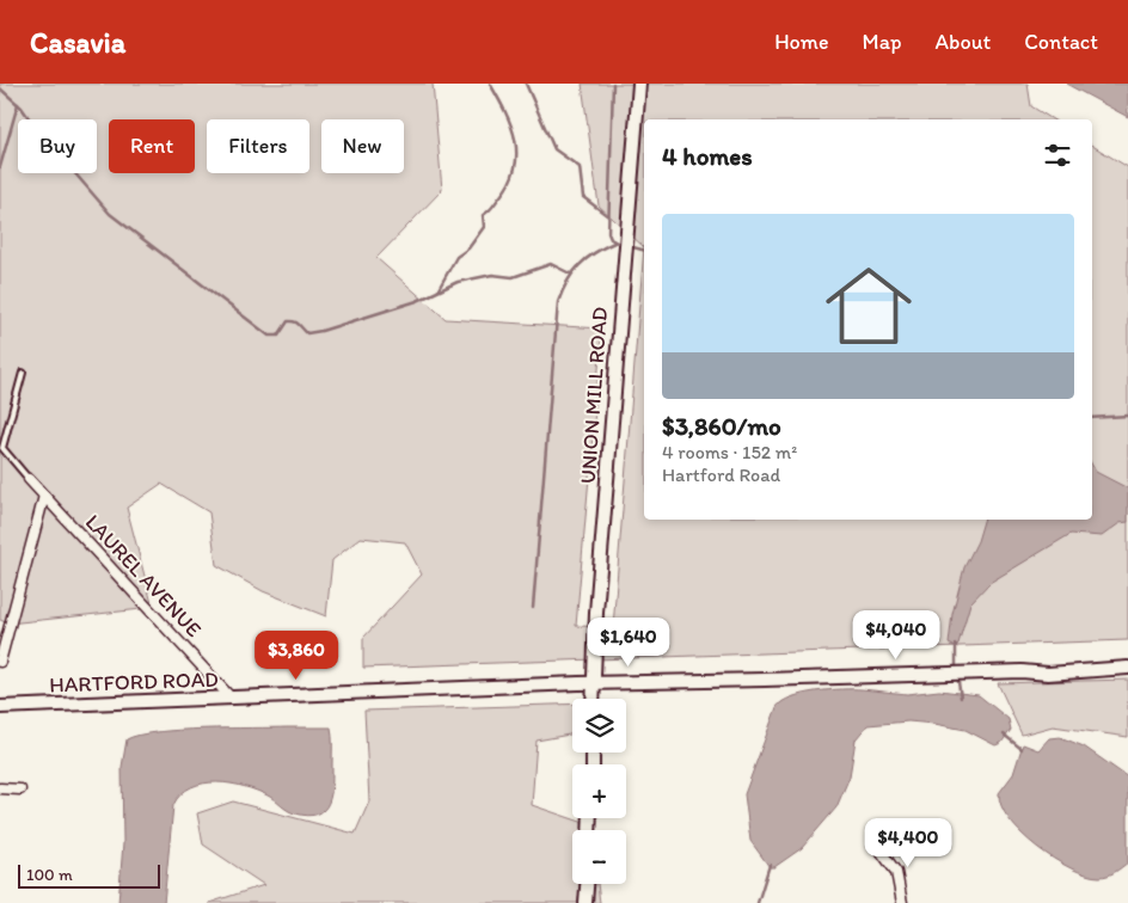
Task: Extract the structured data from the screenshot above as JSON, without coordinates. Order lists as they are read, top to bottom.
{
  "streets": {
    "street": ["UNION MILL ROAD", "LAUREL AVENUE", "HARTFORD ROAD"]
  },
  "crossings": [
    ["UNION MILL ROAD", "HARTFORD ROAD"],
    ["LAUREL AVENUE", "HARTFORD ROAD"]
  ],
  "scale_bar": "100 m",
  "page": {
    "header": "Casavia",
    "nav": [
      "Home",
      "Map",
      "About",
      "Contact"
    ],
    "chip": [
      "Buy",
      "Rent",
      "Filters",
      "New"
    ],
    "heading": "4 homes",
    "list": [
      {
        "name": "$3,860/mo",
        "note": "4 rooms · 152 m² · Hartford Road"
      }
    ],
    "price": [
      "$4,040",
      "$1,640",
      "$3,860",
      "$4,400"
    ],
    "map_buttons": ["+", "−"],
    "scale": "100 m"
  }
}
